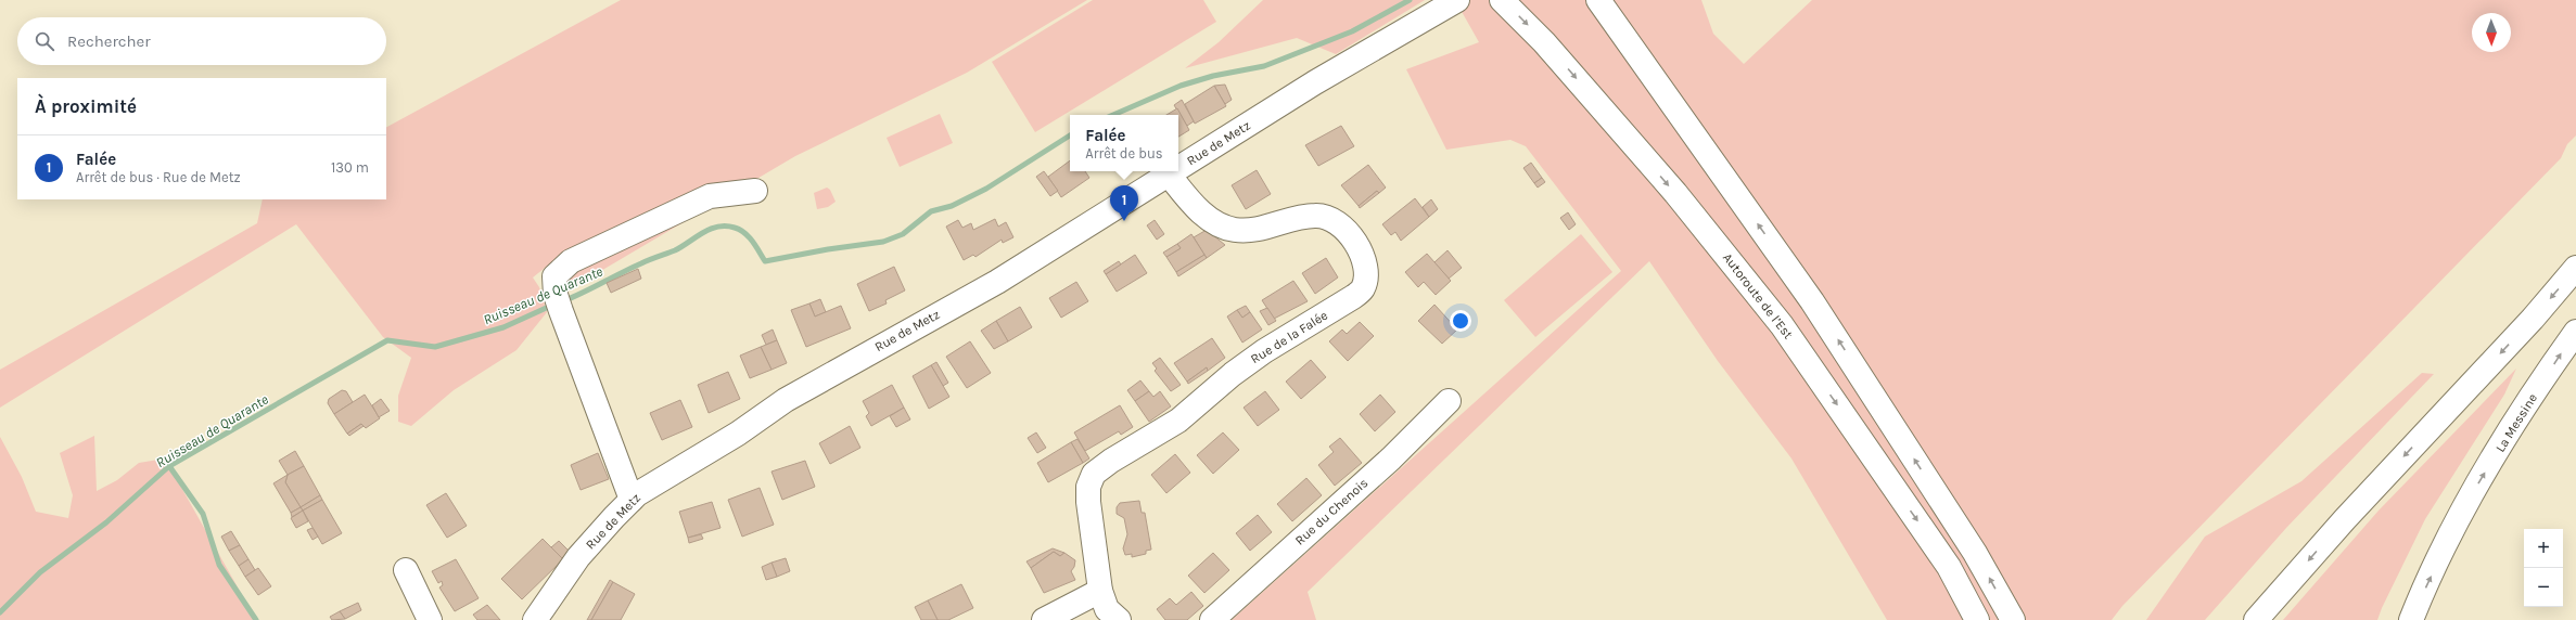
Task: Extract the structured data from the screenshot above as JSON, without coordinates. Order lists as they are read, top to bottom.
{
  "streets": {
    "main road": [
      "Rue de Metz",
      "Autoroute de l’Est",
      "Rue de la Falée",
      "La Messine",
      "Rue du Chenois"
    ]
  },
  "crossings": [
    ["Rue de Metz", "Rue de la Falée"]
  ],
  "water": ["Ruisseau de Quarante"],
  "north": "bottom",
  "page": {
    "search": "Rechercher",
    "heading": "À proximité",
    "popup": ["Falée", "Arrêt de bus"],
    "list": [
      {
        "mark": "1",
        "name": "Falée",
        "note": "Arrêt de bus · Rue de Metz",
        "value": "130 m"
      }
    ],
    "pins": "1",
    "map_buttons": ["+", "−"]
  }
}
